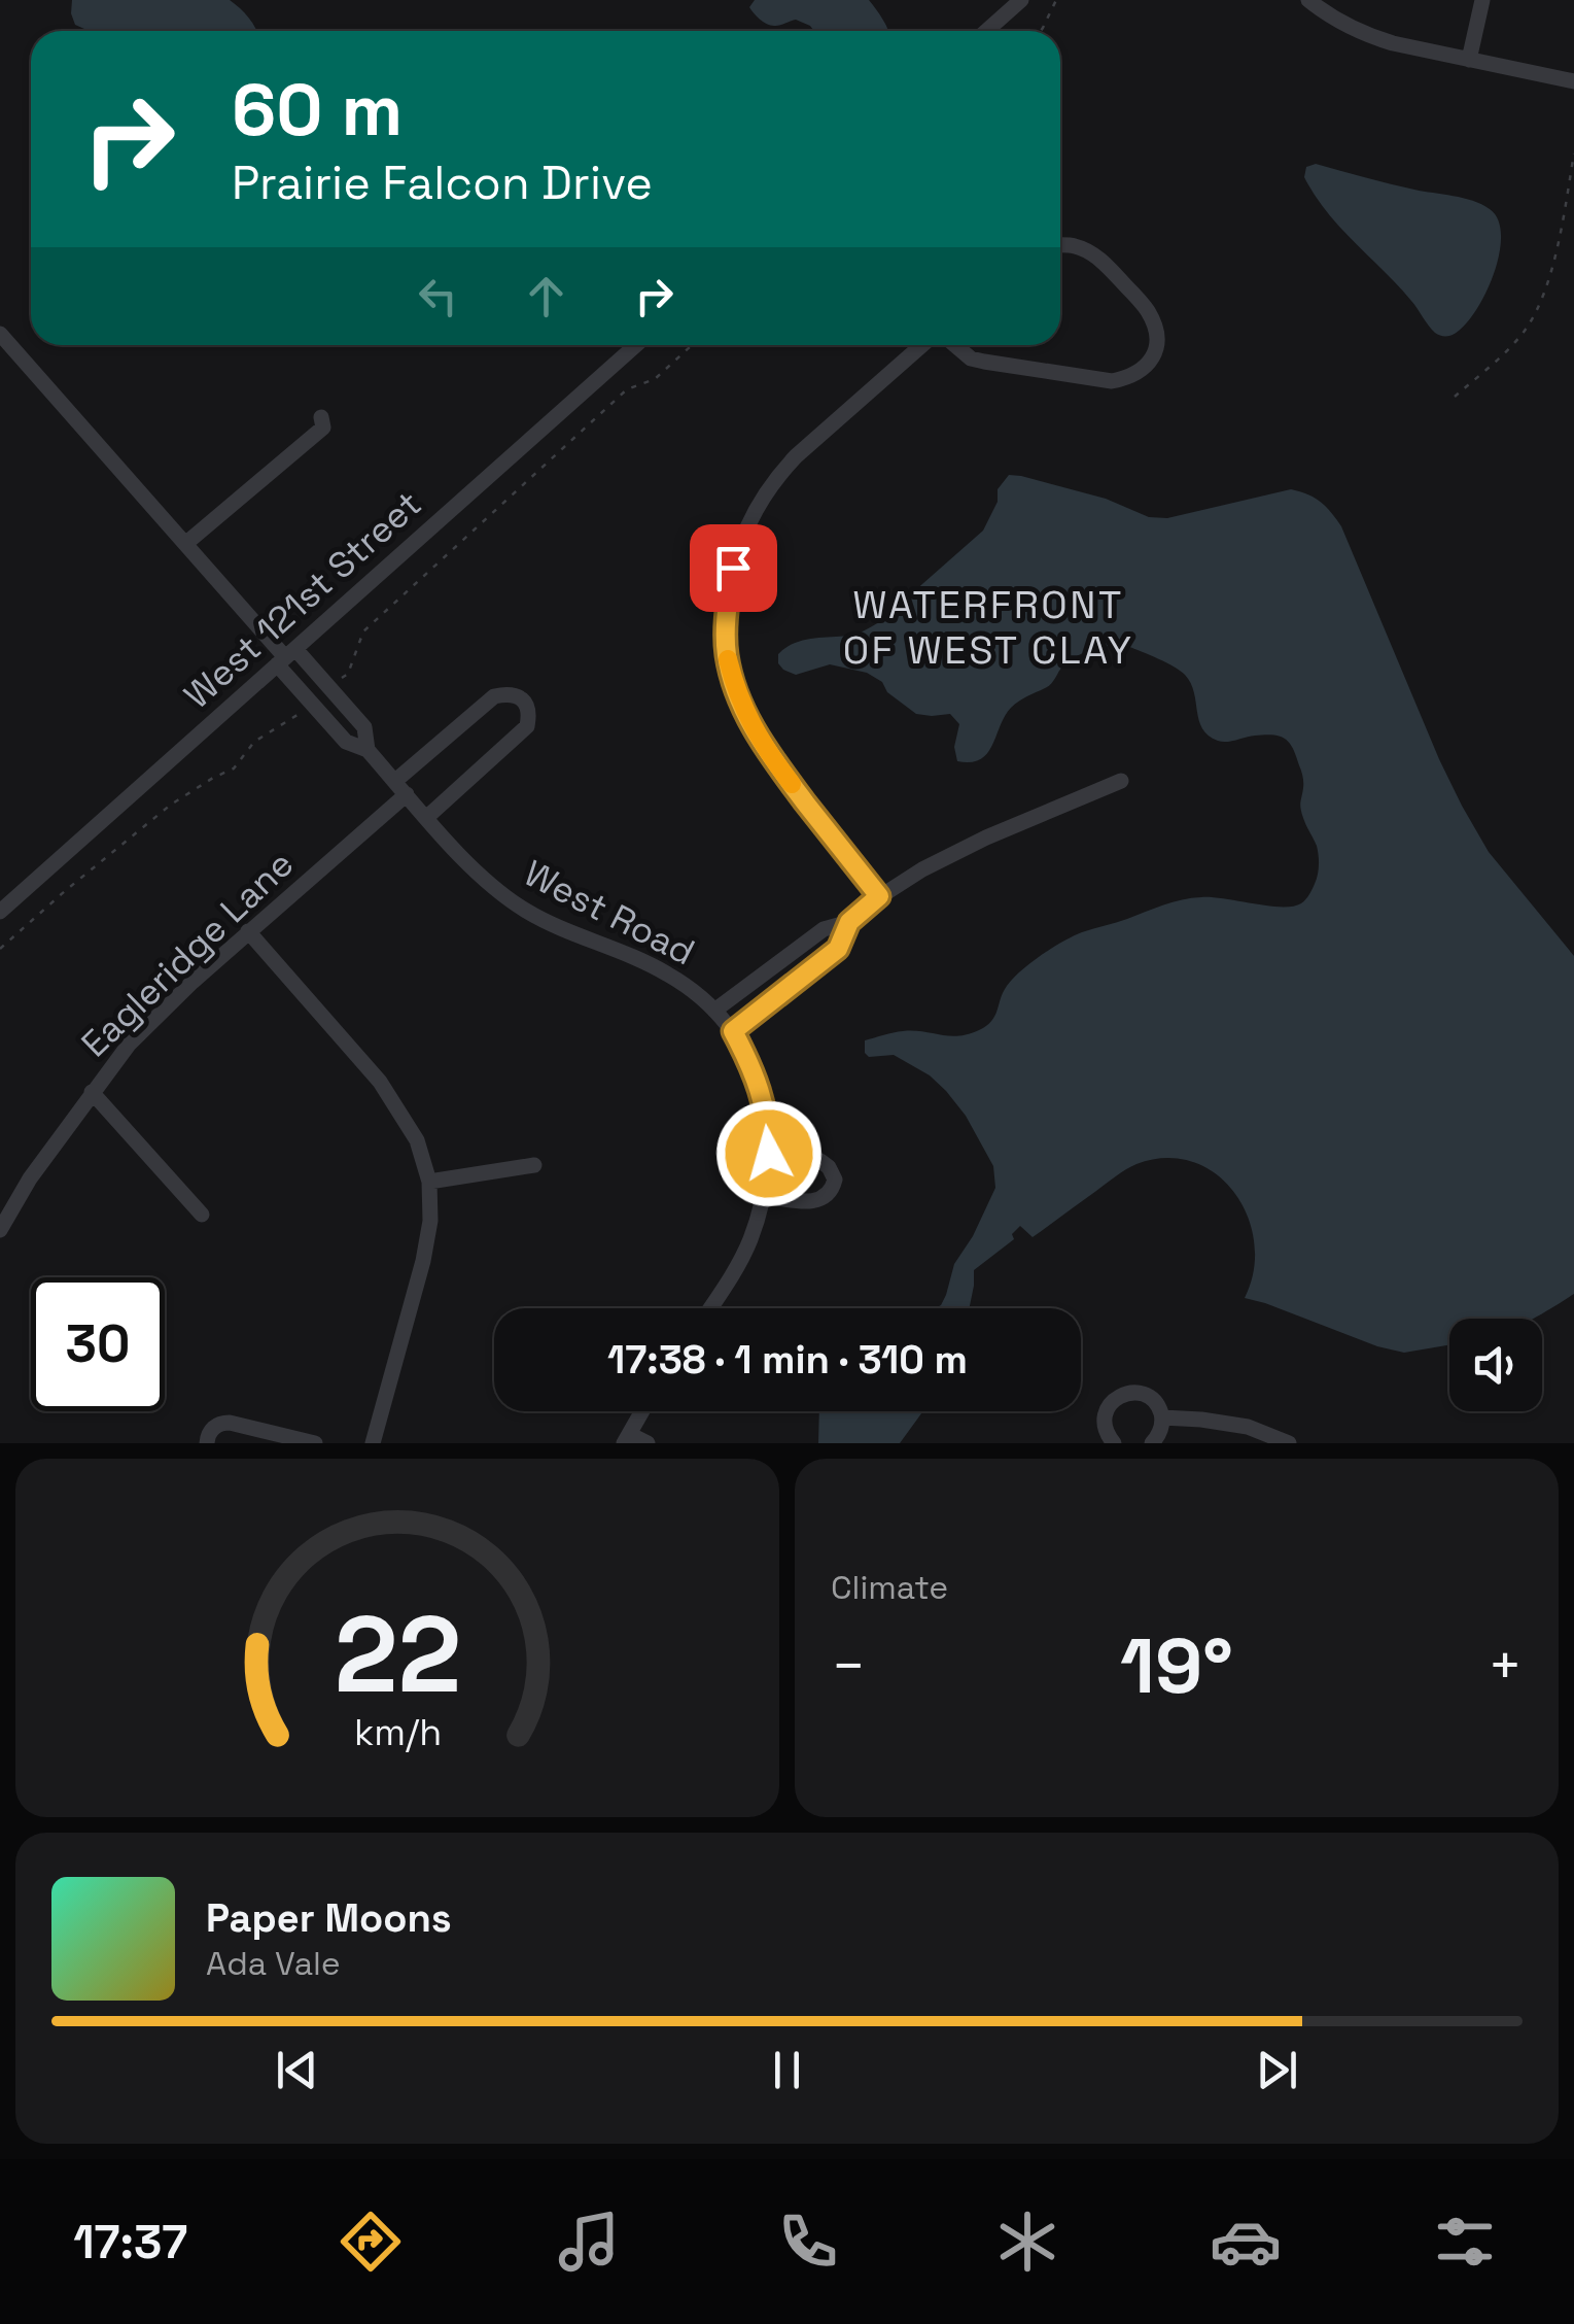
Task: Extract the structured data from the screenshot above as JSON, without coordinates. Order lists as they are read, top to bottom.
{
  "streets": {
    "street": ["West 121st Street", "West Road", "Eagleridge Lane"]
  },
  "crossings": [
    ["West 121st Street", "West Road"],
    ["West Road", "Eagleridge Lane"]
  ],
  "districts": ["WATERFRONT OF WEST CLAY"],
  "page": {
    "turn": ["60 m", "Prairie Falcon Drive"],
    "limit": "30",
    "trip": "17:38 · 1 min · 310 m",
    "tile": "Climate",
    "heat": ["−", "19°", "+"],
    "song": ["Paper Moons", "Ada Vale"],
    "tabs": "17:37",
    "gauge": ["22", "km/h"]
  }
}
